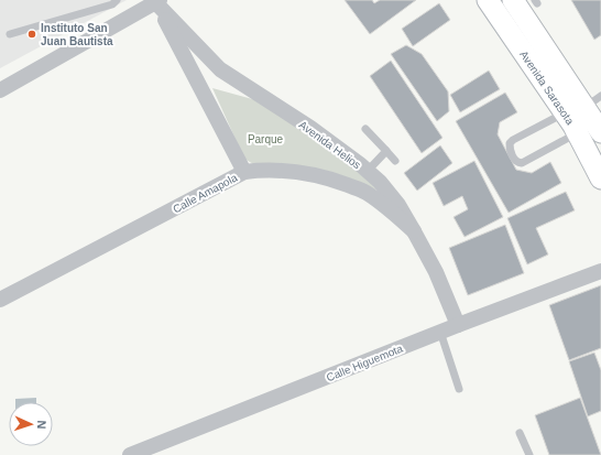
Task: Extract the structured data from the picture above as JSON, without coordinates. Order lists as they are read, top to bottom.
{
  "streets": {
    "main road": ["Avenida Sarasota"],
    "street": ["Avenida Helios", "Calle Amapola", "Calle Higuemota"]
  },
  "crossings": [
    ["Avenida Helios", "Calle Amapola"],
    ["Avenida Helios", "Calle Higuemota"]
  ],
  "parks": ["Parque"],
  "places": ["Instituto San Juan Bautista"],
  "north": "right"
}
